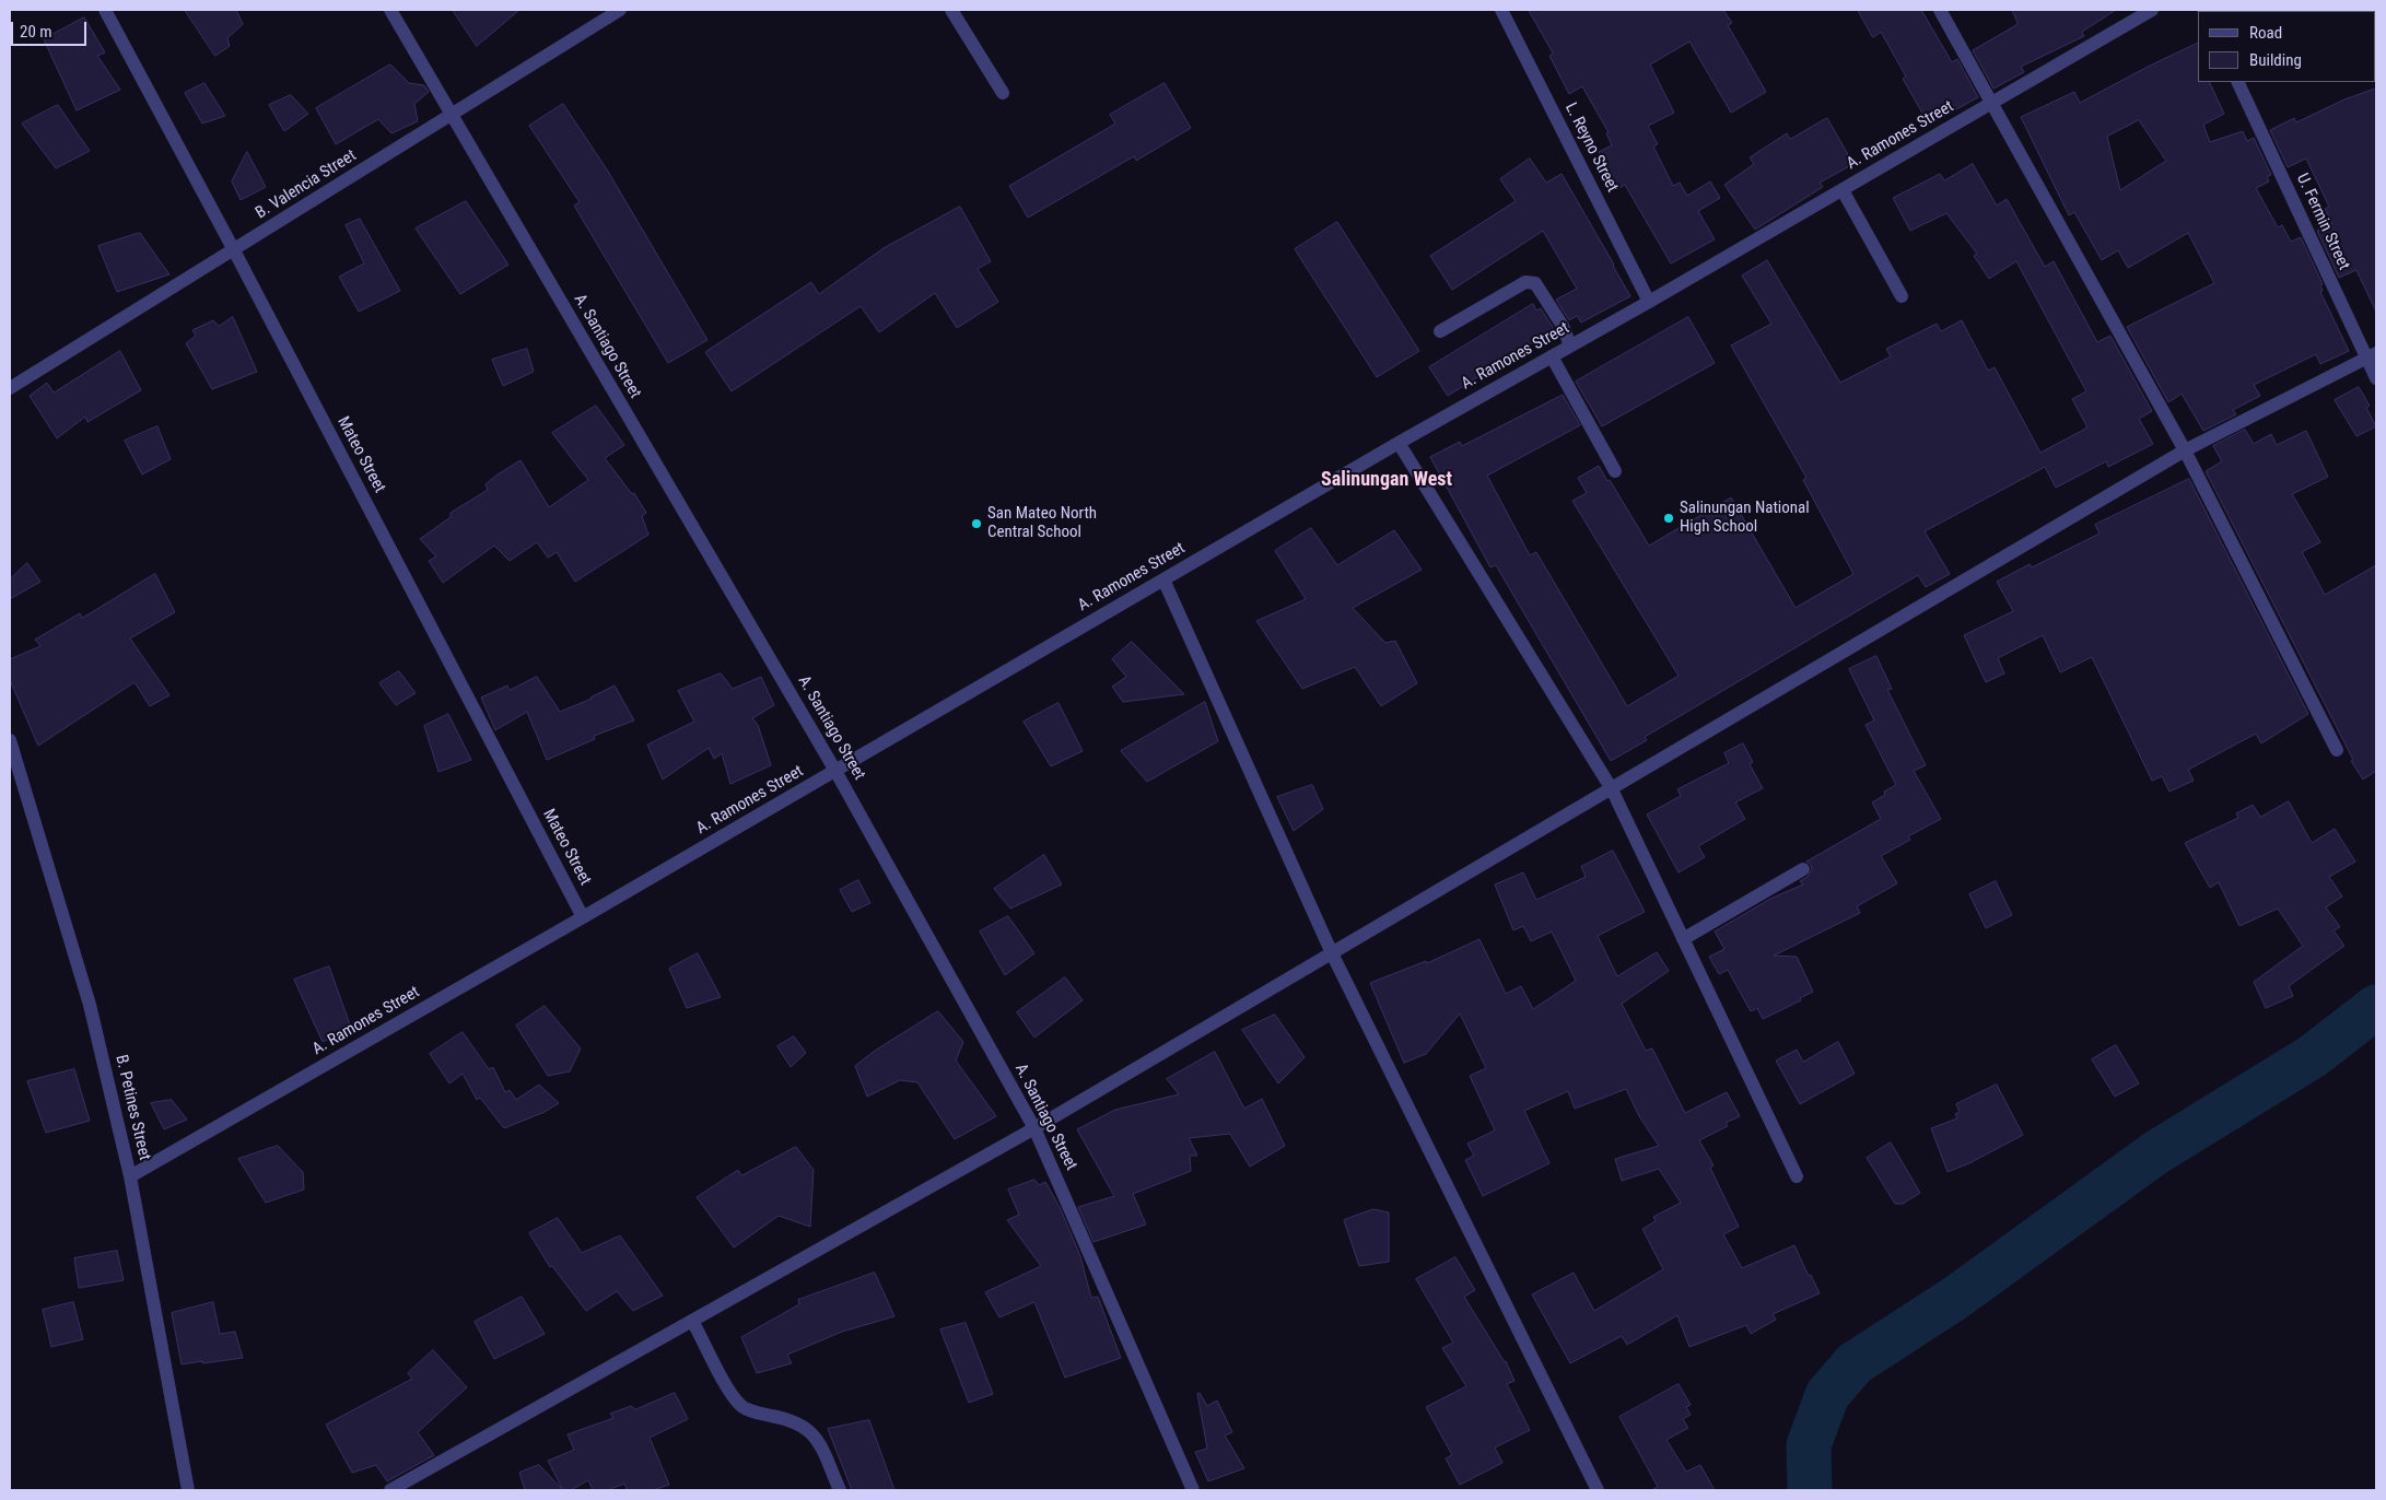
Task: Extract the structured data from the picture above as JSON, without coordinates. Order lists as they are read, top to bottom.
{
  "streets": {
    "street": [
      "A. Ramones Street",
      "L. Reyno Street",
      "B. Valencia Street",
      "U. Fermin Street",
      "A. Santiago Street",
      "Mateo Street",
      "B. Petines Street"
    ]
  },
  "crossings": [
    ["A. Ramones Street", "L. Reyno Street"],
    ["A. Ramones Street", "A. Santiago Street"],
    ["A. Ramones Street", "Mateo Street"],
    ["A. Ramones Street", "B. Petines Street"],
    ["B. Valencia Street", "A. Santiago Street"],
    ["B. Valencia Street", "Mateo Street"]
  ],
  "districts": ["Salinungan West"],
  "places": ["Salinungan National High School", "San Mateo North Central School"],
  "legend": ["Road", "Building"],
  "scale_bar": "20 m"
}
